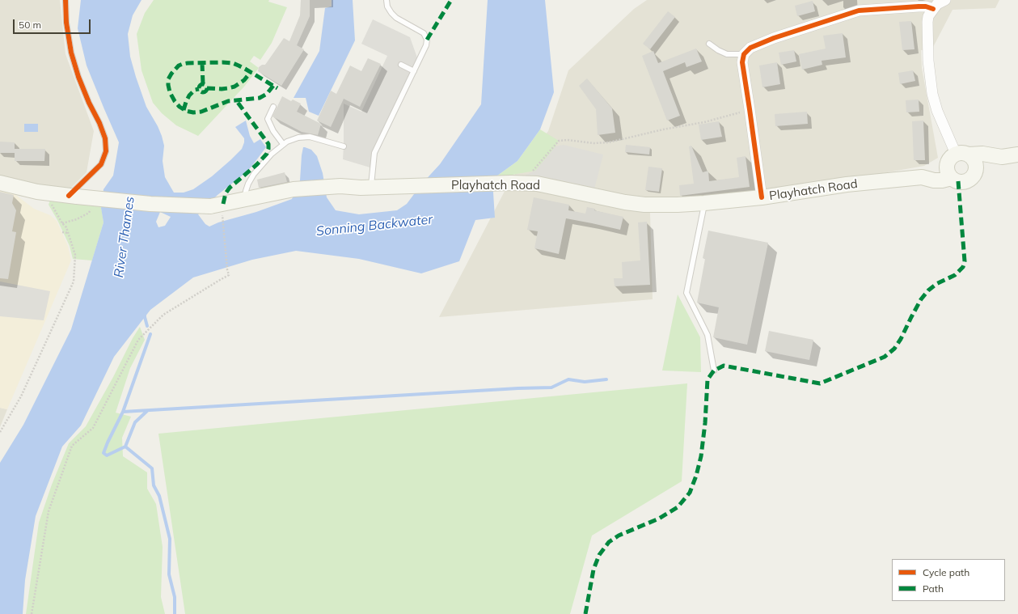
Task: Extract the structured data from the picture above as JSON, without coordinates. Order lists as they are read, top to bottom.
{
  "streets": {
    "main road": ["Playhatch Road"]
  },
  "water": ["Sonning Backwater", "River Thames"],
  "legend": ["Cycle path", "Path"],
  "scale_bar": "50 m"
}
